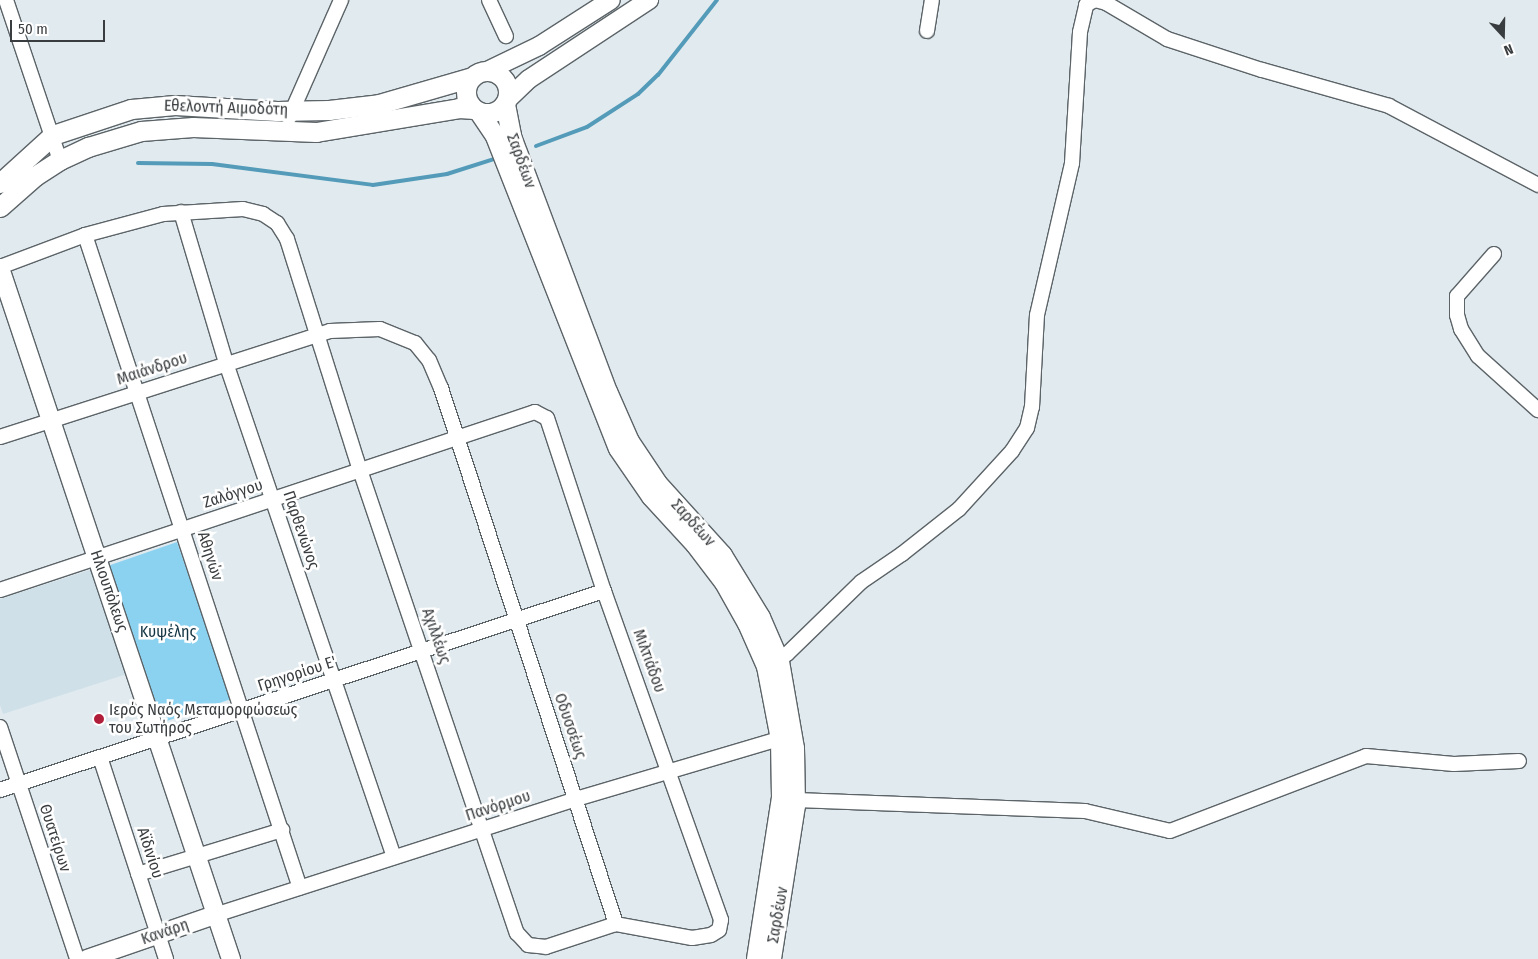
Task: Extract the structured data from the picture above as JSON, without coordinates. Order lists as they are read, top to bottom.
{
  "streets": {
    "main road": ["Εθελοντή Αιμοδότη", "Σαρδέων"],
    "street": [
      "Μαιάνδρου",
      "Ζαλόγγου",
      "Παρθενώνος",
      "Αθηνών",
      "Ηλιουπόλεως",
      "Αχιλλέως",
      "Μιλτιάδου",
      "Γρηγορίου Ε'",
      "Οδυσσέως",
      "Πανόρμου",
      "Θυατείρων",
      "Αϊδινίου",
      "Κανάρη"
    ]
  },
  "crossings": [
    ["Εθελοντή Αιμοδότη", "Σαρδέων"],
    ["Σαρδέων", "Πανόρμου"],
    ["Μαιάνδρου", "Ζαλόγγου"],
    ["Μαιάνδρου", "Παρθενώνος"],
    ["Μαιάνδρου", "Αθηνών"],
    ["Μαιάνδρου", "Ηλιουπόλεως"],
    ["Μαιάνδρου", "Αχιλλέως"],
    ["Μαιάνδρου", "Οδυσσέως"],
    ["Ζαλόγγου", "Παρθενώνος"],
    ["Ζαλόγγου", "Αθηνών"],
    ["Ζαλόγγου", "Ηλιουπόλεως"],
    ["Ζαλόγγου", "Αχιλλέως"],
    ["Ζαλόγγου", "Μιλτιάδου"],
    ["Ζαλόγγου", "Οδυσσέως"],
    ["Παρθενώνος", "Αχιλλέως"],
    ["Παρθενώνος", "Γρηγορίου Ε'"],
    ["Παρθενώνος", "Πανόρμου"],
    ["Αθηνών", "Γρηγορίου Ε'"],
    ["Αθηνών", "Πανόρμου"],
    ["Ηλιουπόλεως", "Γρηγορίου Ε'"],
    ["Ηλιουπόλεως", "Πανόρμου"],
    ["Ηλιουπόλεως", "Κανάρη"],
    ["Αχιλλέως", "Μιλτιάδου"],
    ["Αχιλλέως", "Γρηγορίου Ε'"],
    ["Αχιλλέως", "Οδυσσέως"],
    ["Αχιλλέως", "Πανόρμου"],
    ["Μιλτιάδου", "Γρηγορίου Ε'"],
    ["Μιλτιάδου", "Οδυσσέως"],
    ["Μιλτιάδου", "Πανόρμου"],
    ["Γρηγορίου Ε'", "Οδυσσέως"],
    ["Γρηγορίου Ε'", "Θυατείρων"],
    ["Γρηγορίου Ε'", "Αϊδινίου"],
    ["Οδυσσέως", "Πανόρμου"],
    ["Πανόρμου", "Κανάρη"],
    ["Αϊδινίου", "Κανάρη"]
  ],
  "parks": ["Κυψέλης"],
  "places": ["Ιερός Ναός Μεταμορφώσεως του Σωτήρος"],
  "scale_bar": "50 m",
  "north": "bottom"
}
